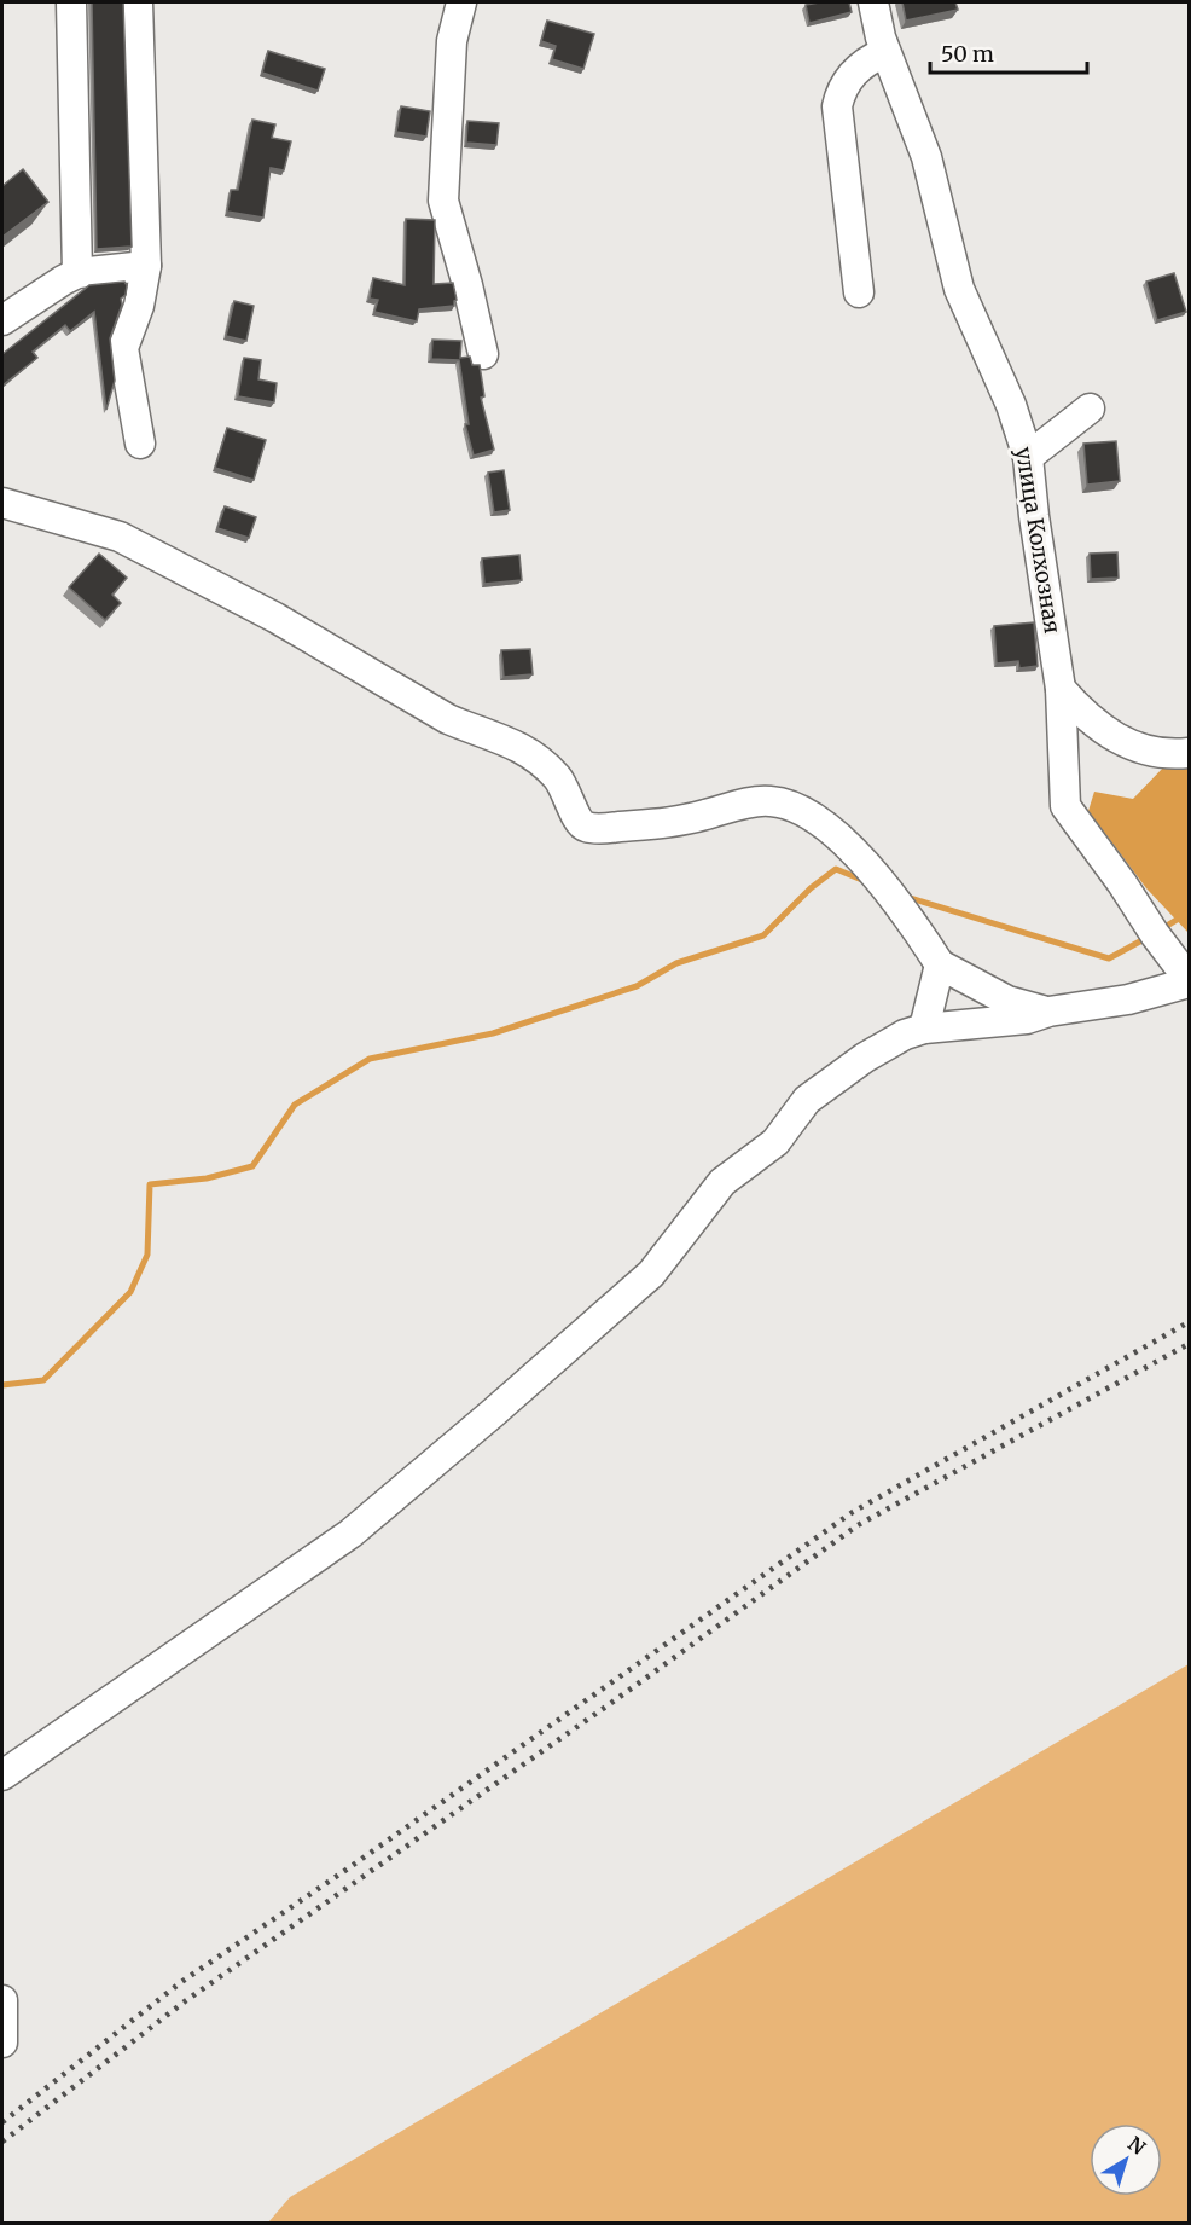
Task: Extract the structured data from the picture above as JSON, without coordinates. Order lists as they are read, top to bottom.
{
  "streets": {
    "street": ["улица Колхозная"]
  },
  "scale_bar": "50 m",
  "north": "top right"
}
